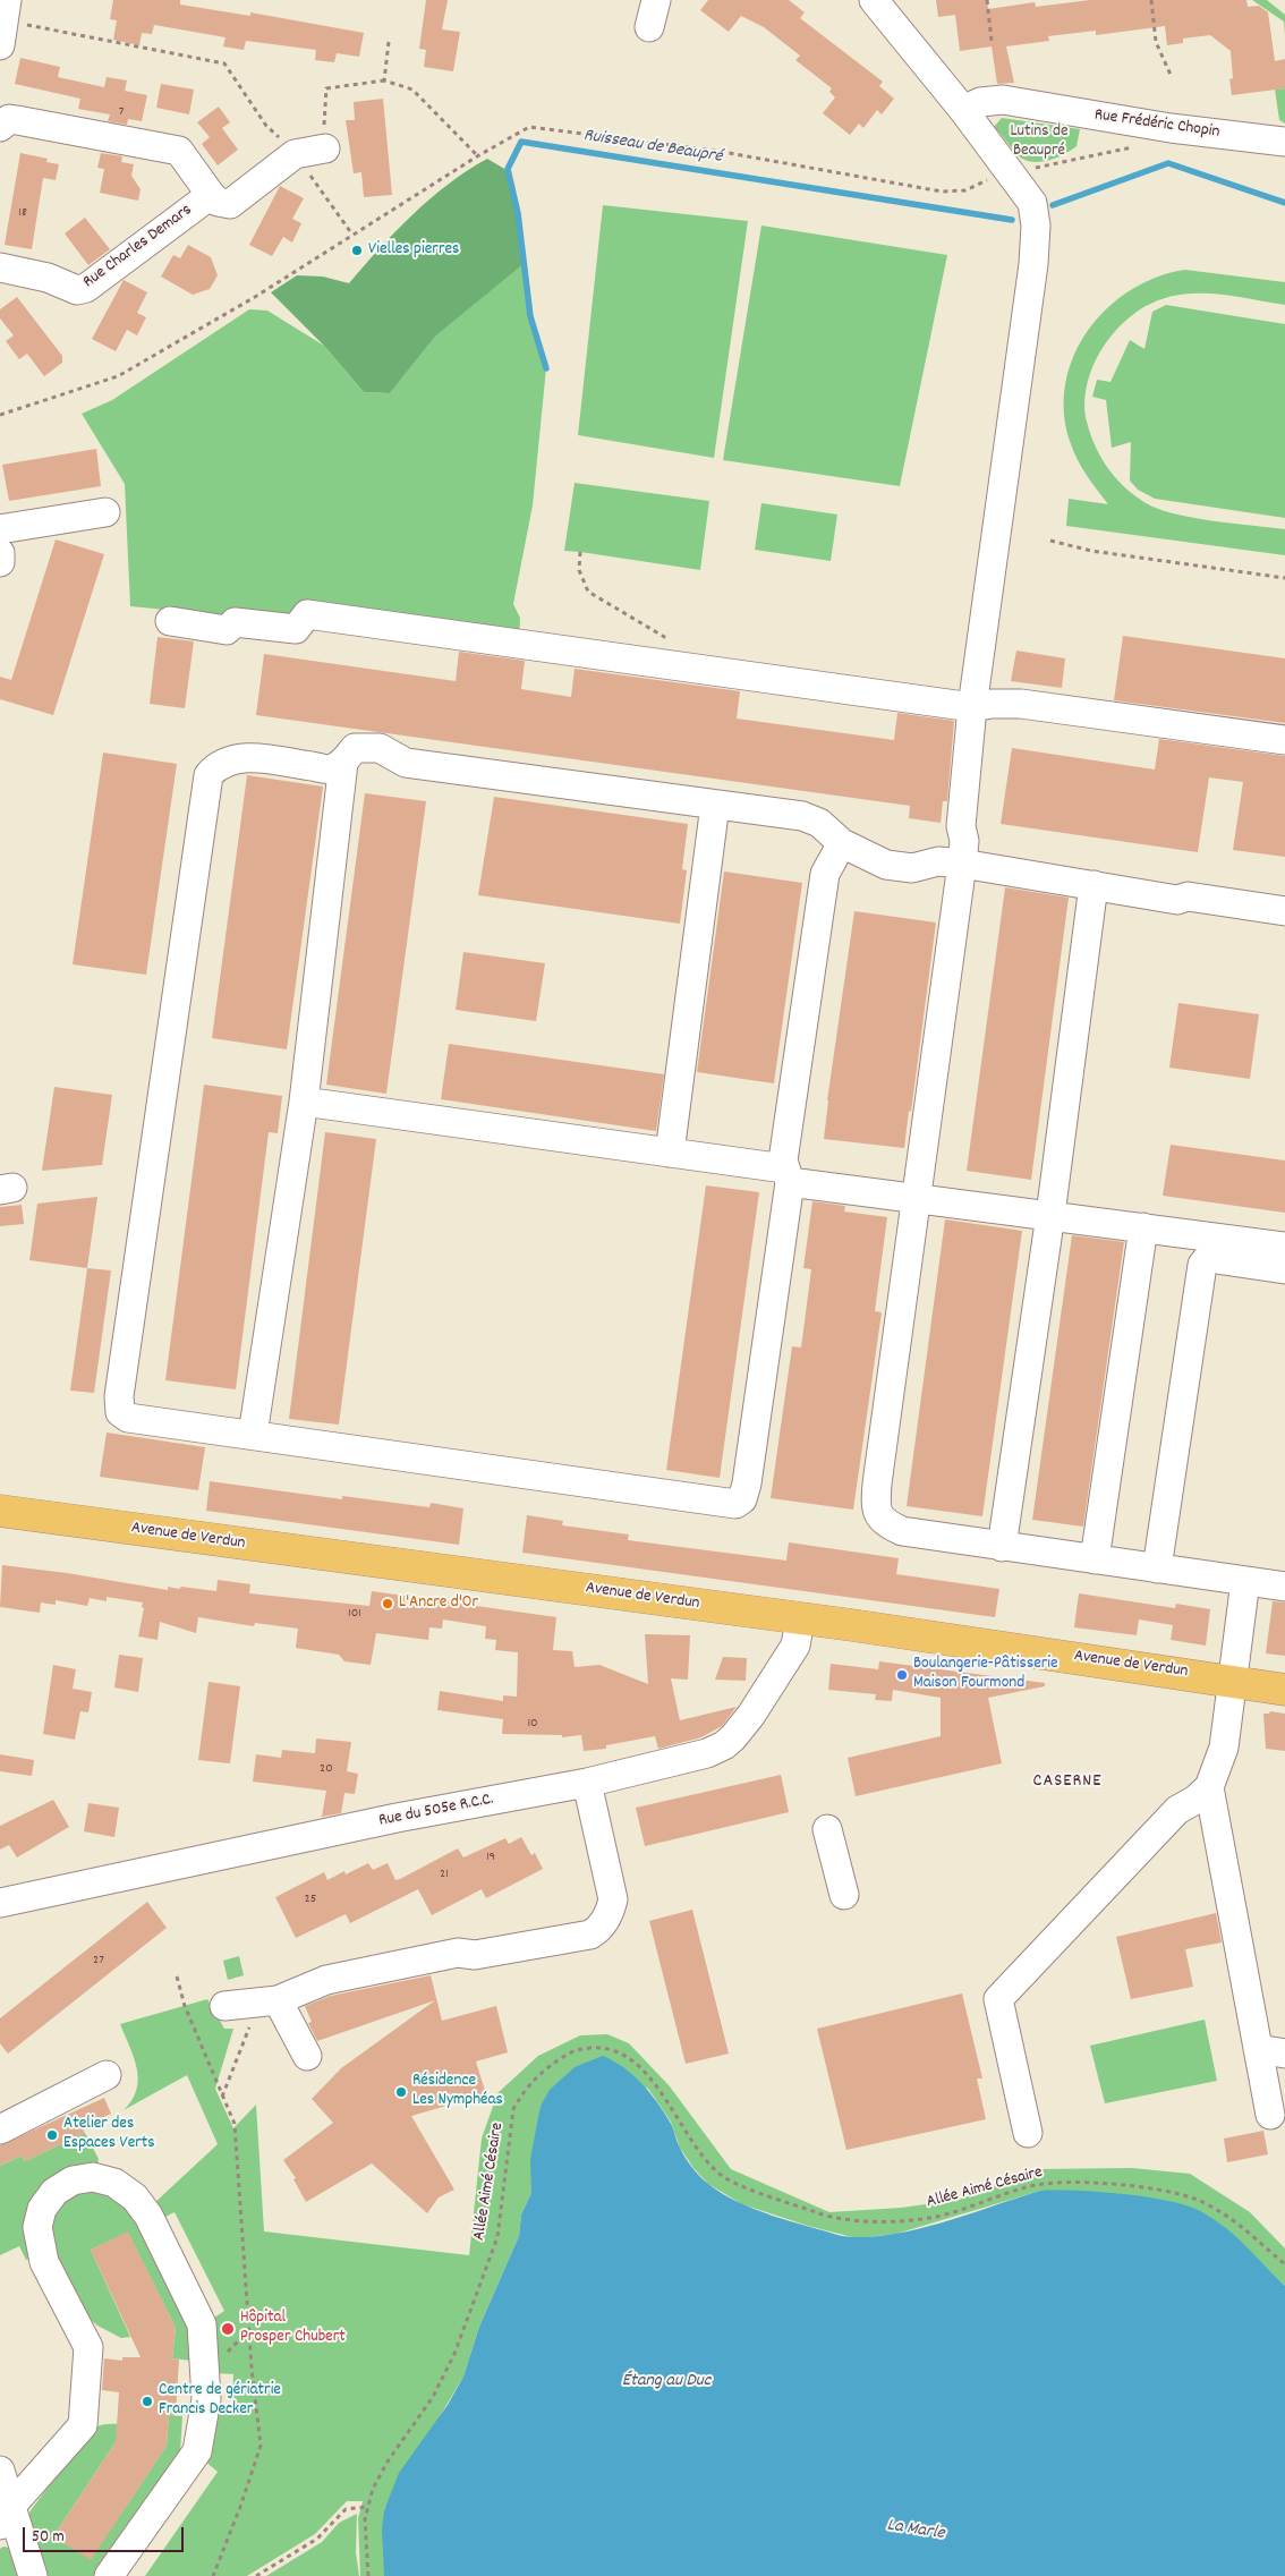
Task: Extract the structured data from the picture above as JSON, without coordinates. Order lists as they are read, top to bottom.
{
  "streets": {
    "main road": ["Avenue de Verdun"],
    "street": ["Rue Frédéric Chopin", "Rue Charles Demars", "Rue du 505e R.C.C."],
    "path": ["Allée Aimé Césaire"]
  },
  "crossings": [
    ["Avenue de Verdun", "Rue du 505e R.C.C."]
  ],
  "districts": ["CASERNE"],
  "water": ["Ruisseau de Beaupré", "Étang au Duc", "La Marle"],
  "parks": ["Lutins de Beaupré"],
  "places": [
    "Vielles pierres",
    "L'Ancre d'Or",
    "Boulangerie-Pâtisserie Maison Fourmond",
    "Résidence Les Nymphéas",
    "Atelier des Espaces Verts",
    "Hôpital Prosper Chubert",
    "Centre de gériatrie Francis Decker"
  ],
  "house_numbers": [
    "7",
    "18",
    "101",
    "10",
    "20",
    "19",
    "21",
    "25",
    "27"
  ],
  "scale_bar": "50 m"
}
